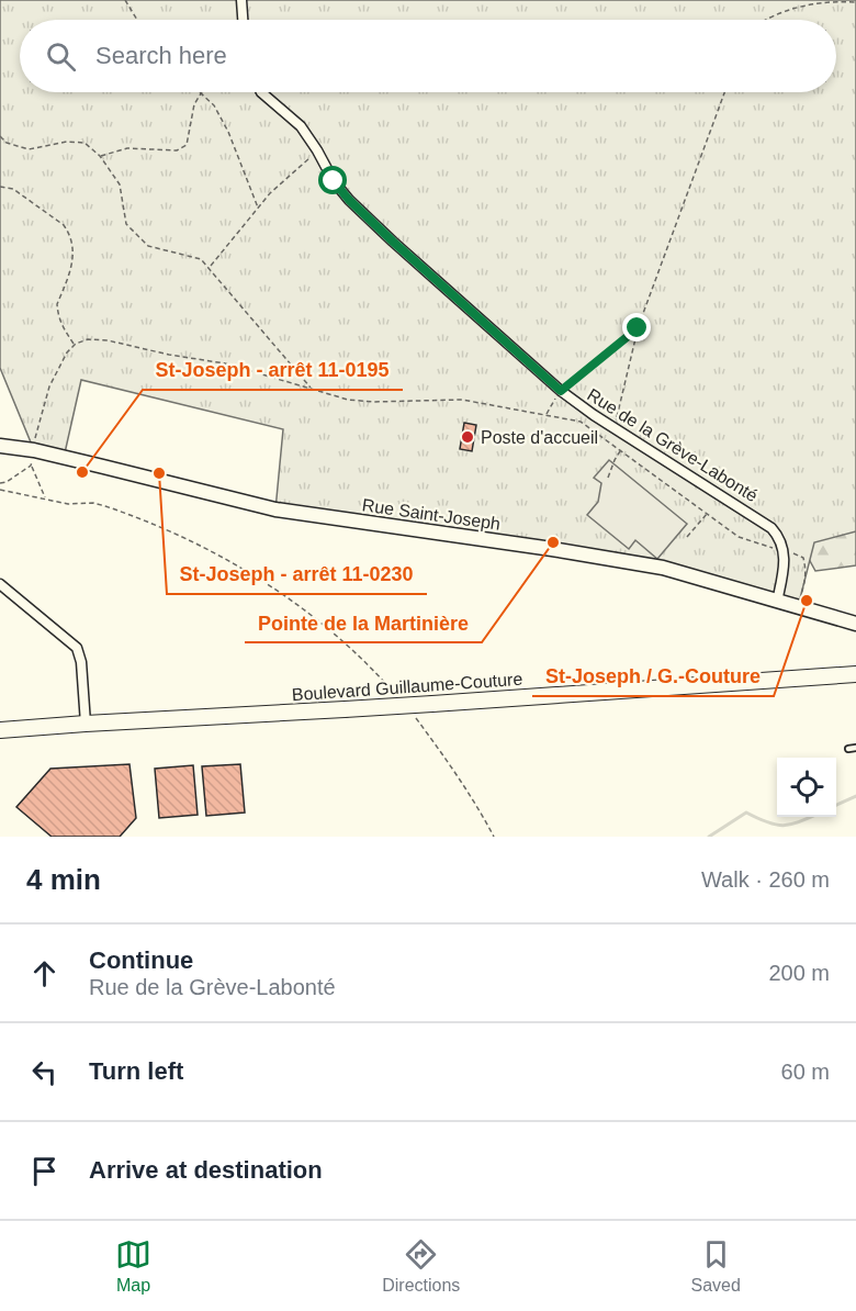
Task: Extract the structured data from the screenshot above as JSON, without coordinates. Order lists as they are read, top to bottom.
{
  "streets": {
    "main road": ["Boulevard Guillaume-Couture"],
    "street": ["Rue de la Grève-Labonté", "Rue Saint-Joseph"]
  },
  "places": [
    "Poste d'accueil",
    "St-Joseph - arrêt 11-0195",
    "St-Joseph - arrêt 11-0230",
    "Pointe de la Martinière",
    "St-Joseph / G.-Couture"
  ],
  "page": {
    "search": "Search here",
    "heading": ["4 min", "Walk · 260 m"],
    "list": [
      ["Continue", "Rue de la Grève-Labonté", "200 m"],
      ["Turn left", "60 m"],
      "Arrive at destination"
    ],
    "nav": ["Map", "Directions", "Saved"]
  }
}
